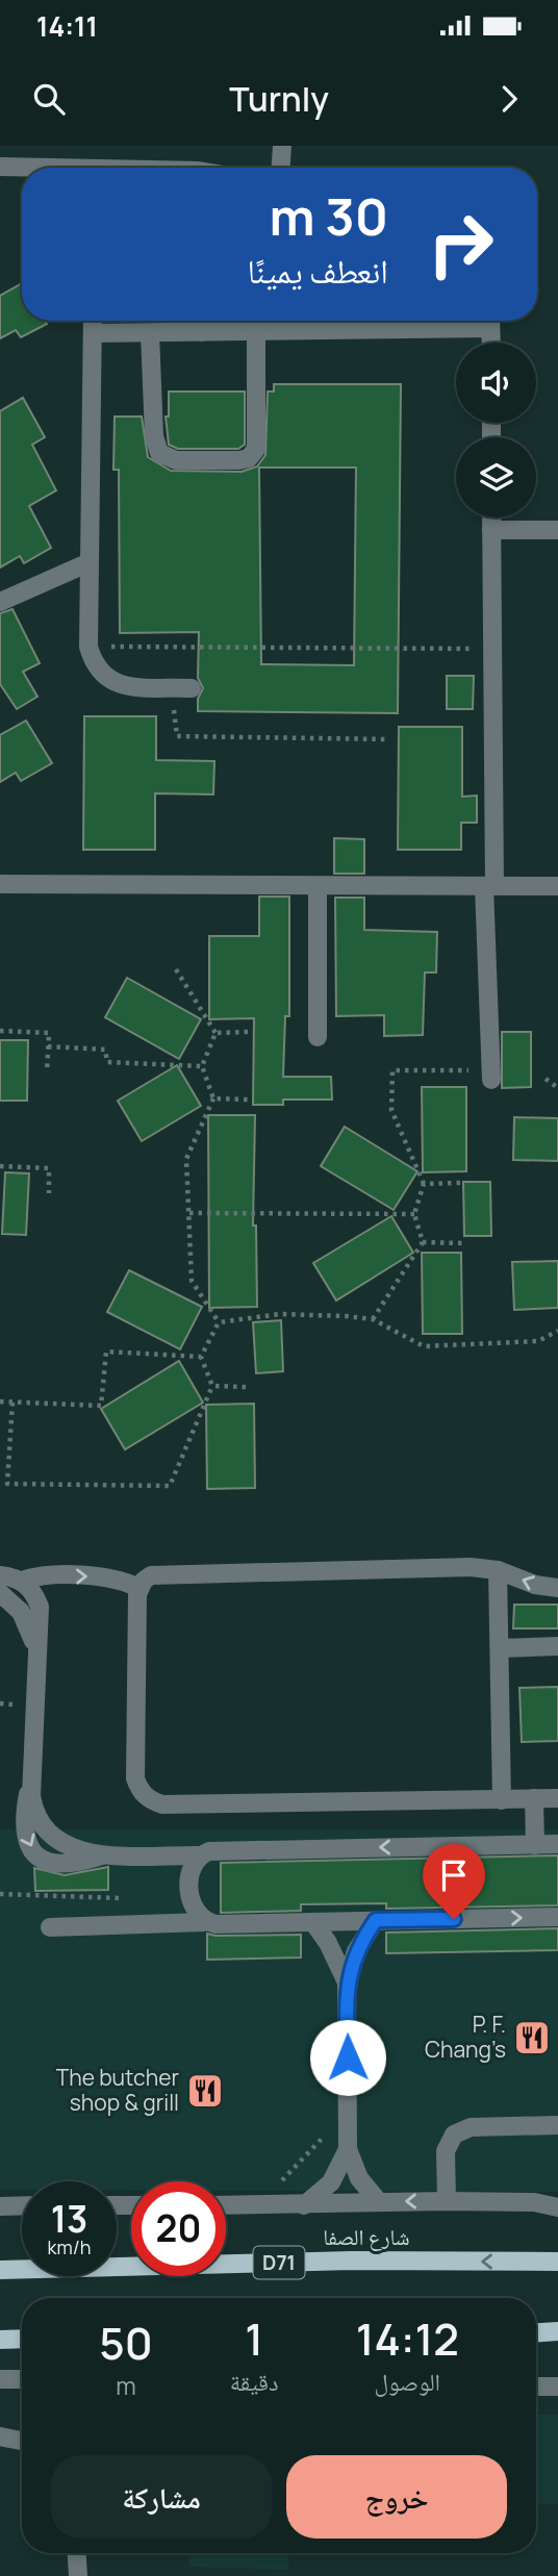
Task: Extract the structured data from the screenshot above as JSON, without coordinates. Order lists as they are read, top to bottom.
{
  "streets": {
    "main road": ["شارع الصفا", "D71"]
  },
  "one_way": ["شارع الصفا"],
  "places": {
    "restaurant": ["P. F. Chang’s", "The butcher shop & grill"]
  },
  "page": {
    "status": "14:11",
    "header": "Turnly",
    "turn": ["30 m", "انعطف يمينًا"],
    "speed": "13 km/h",
    "limit": "20",
    "eta": [
      "14:12",
      "الوصول",
      "1",
      "دقيقة",
      "50",
      "m"
    ],
    "buttons": ["خروج", "مشاركة"]
  }
}
